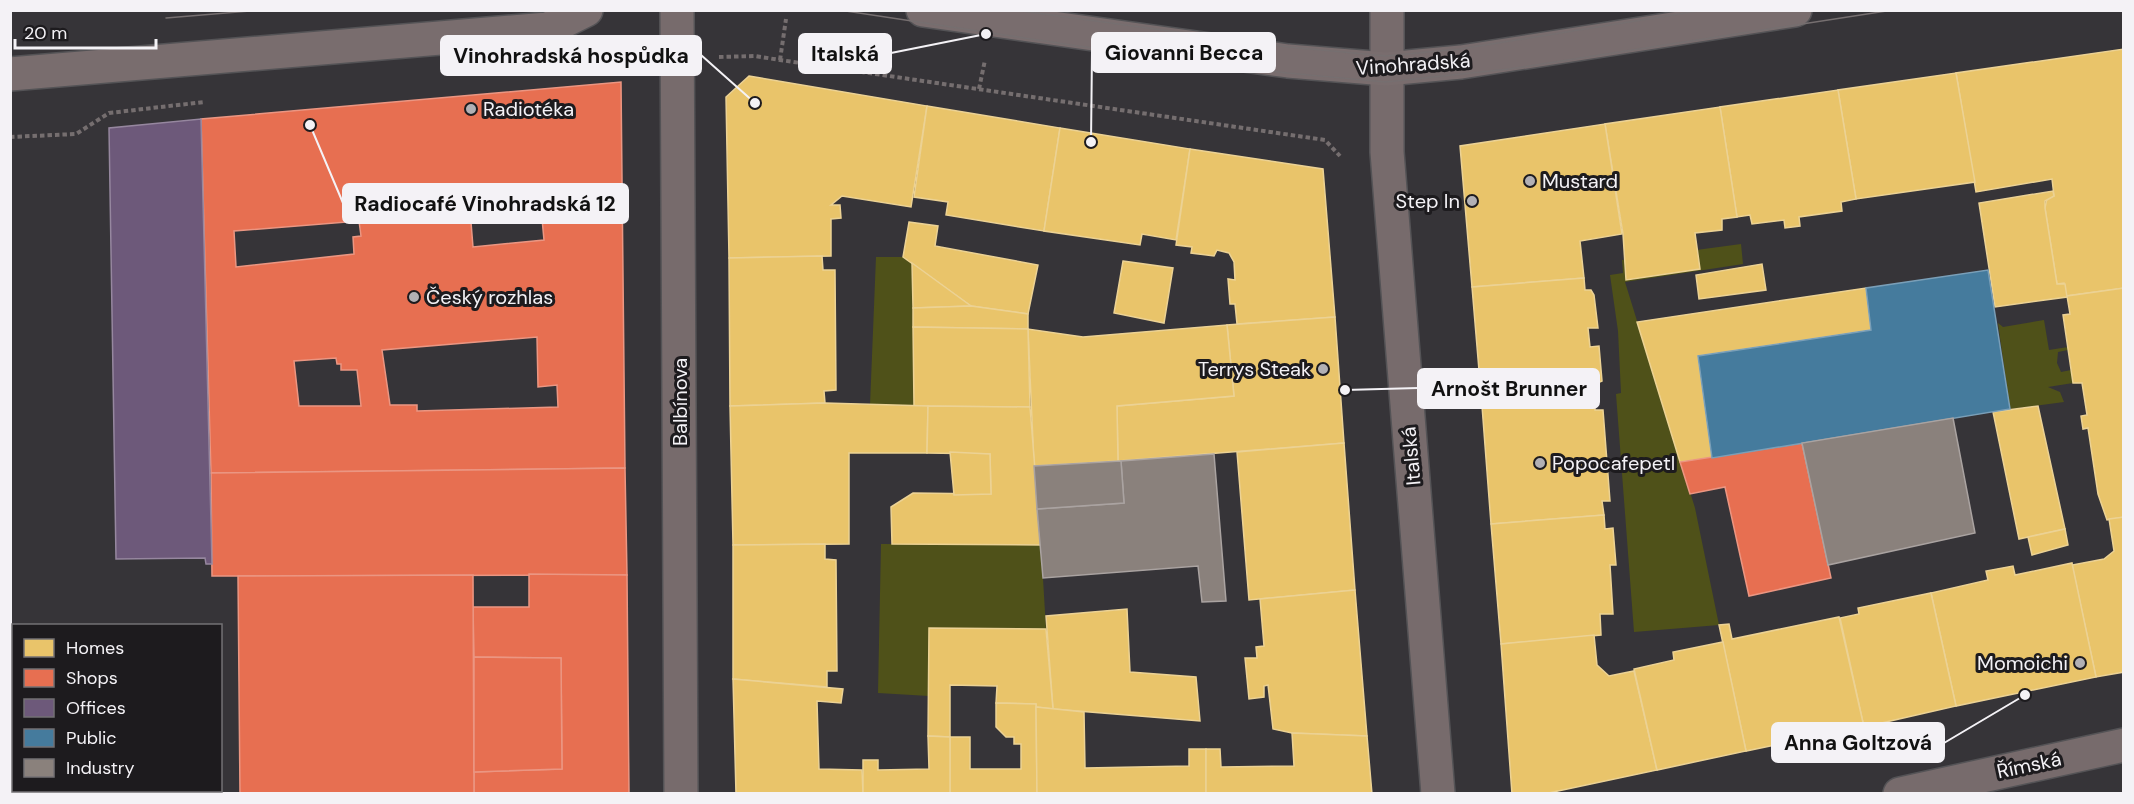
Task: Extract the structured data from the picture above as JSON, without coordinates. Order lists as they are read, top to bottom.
{
  "streets": {
    "main road": ["Vinohradská"],
    "street": ["Balbínova", "Italská", "Římská"]
  },
  "crossings": [
    ["Vinohradská", "Italská"]
  ],
  "places": [
    "Italská",
    "Vinohradská hospůdka",
    "Radiotéka",
    "Radiocafé Vinohradská 12",
    "Giovanni Becca",
    "Mustard",
    "Step In",
    "Český rozhlas",
    "Terrys Steak",
    "Arnošt Brunner",
    "Popocafepetl",
    "Momoichi",
    "Anna Goltzová"
  ],
  "legend": [
    "Homes",
    "Shops",
    "Offices",
    "Public",
    "Industry"
  ],
  "scale_bar": "20 m"
}
